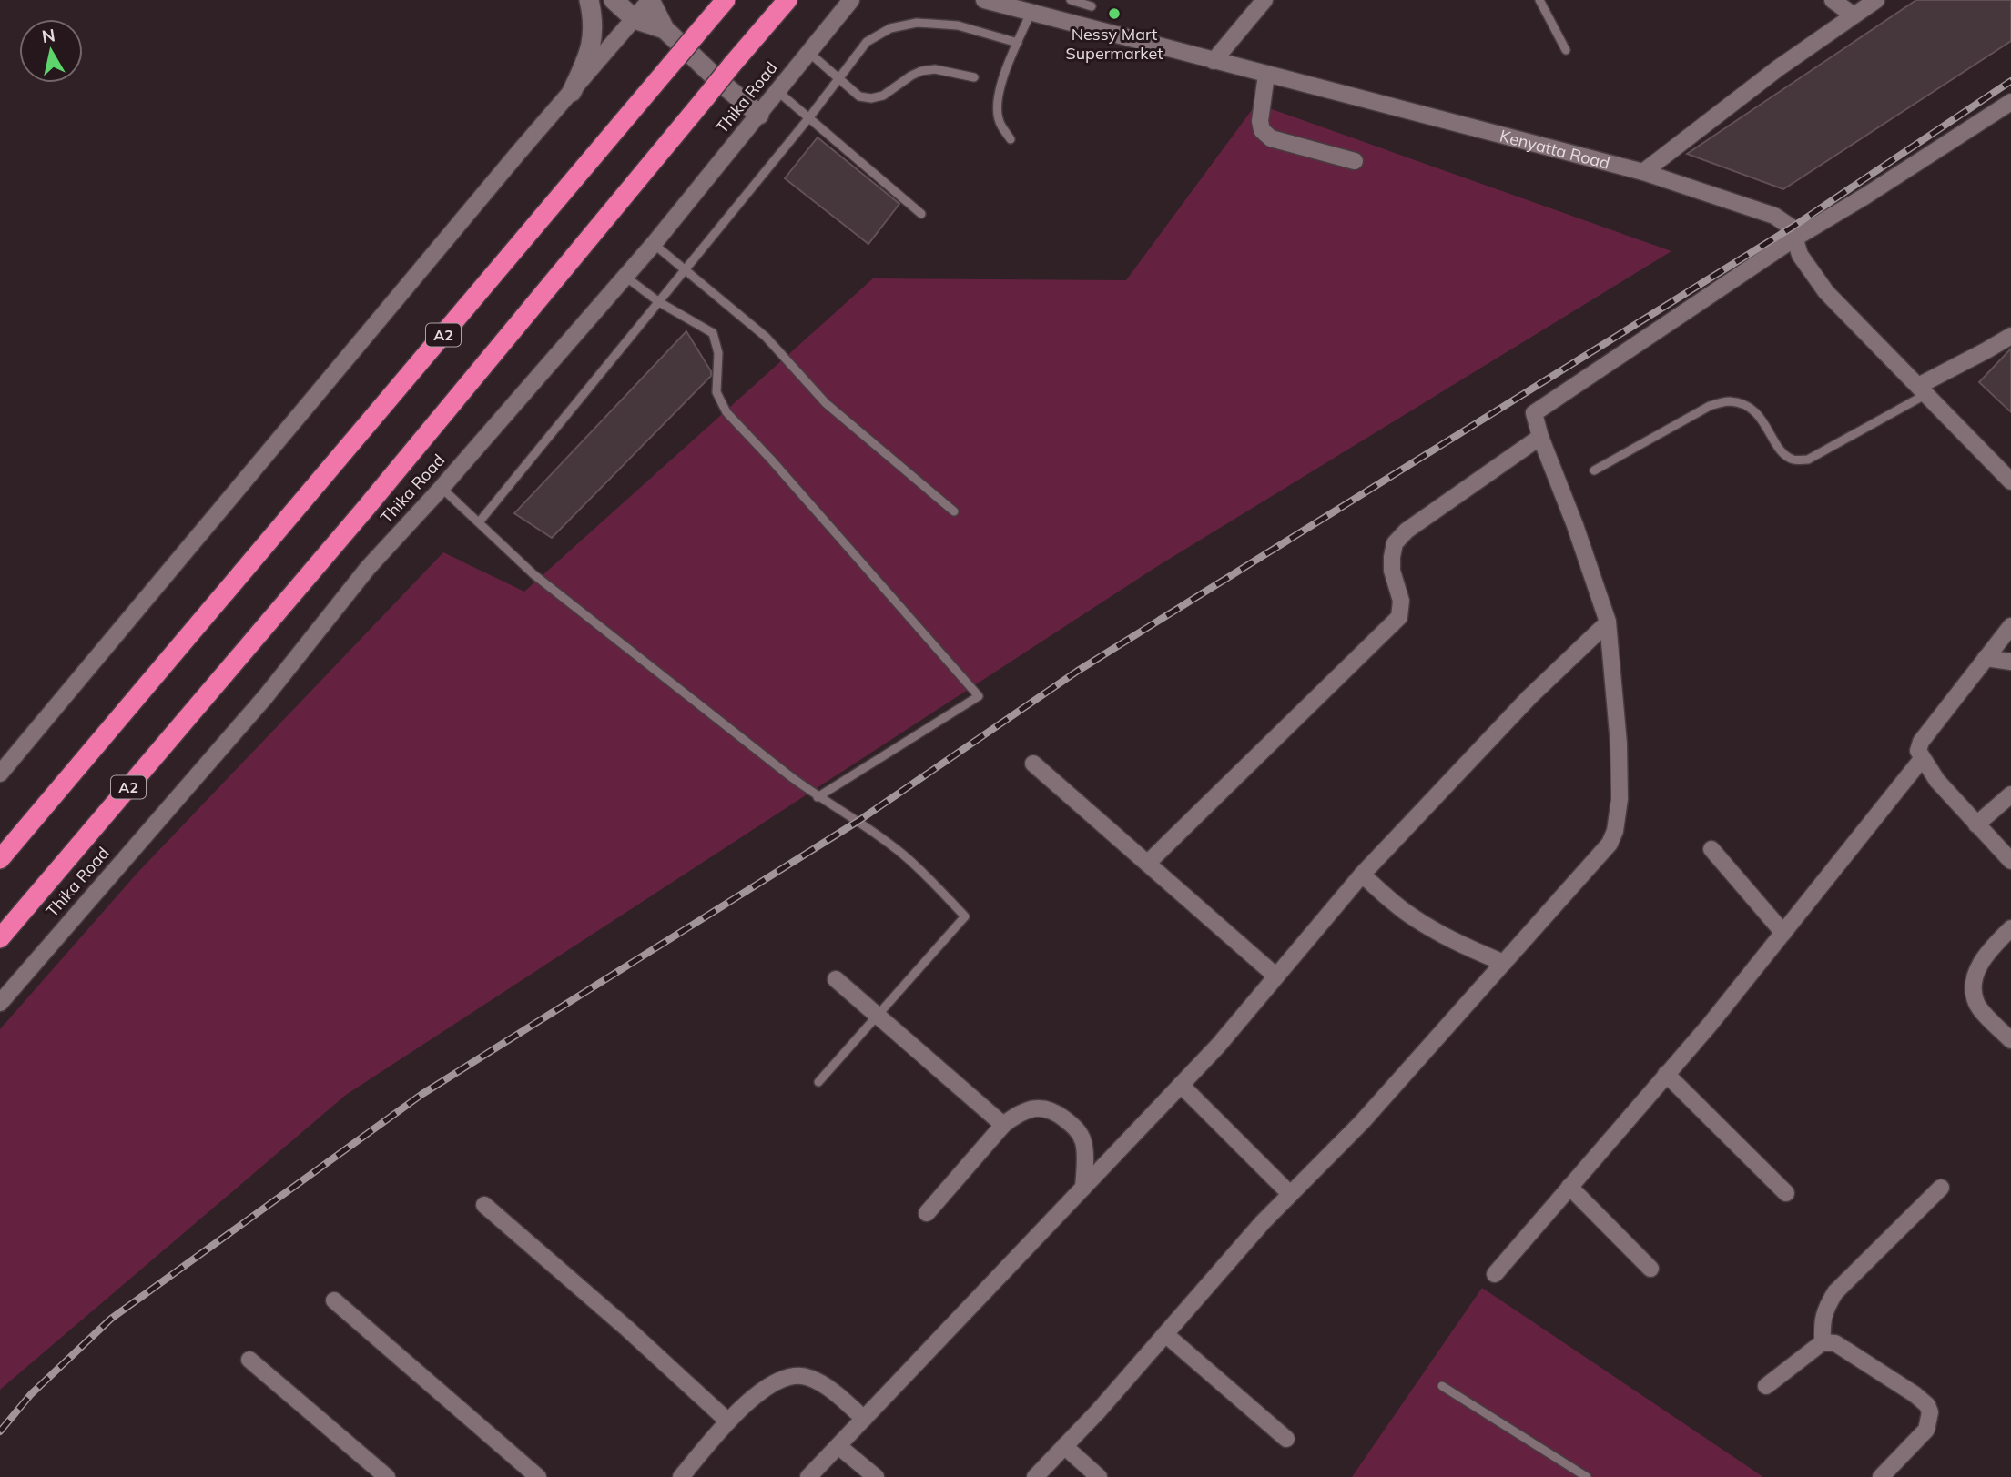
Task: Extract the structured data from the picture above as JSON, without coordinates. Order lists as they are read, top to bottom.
{
  "streets": {
    "highway": ["Thika Road", "A2"],
    "street": ["Kenyatta Road"]
  },
  "places": ["Nessy Mart Supermarket"],
  "north": "top"
}
